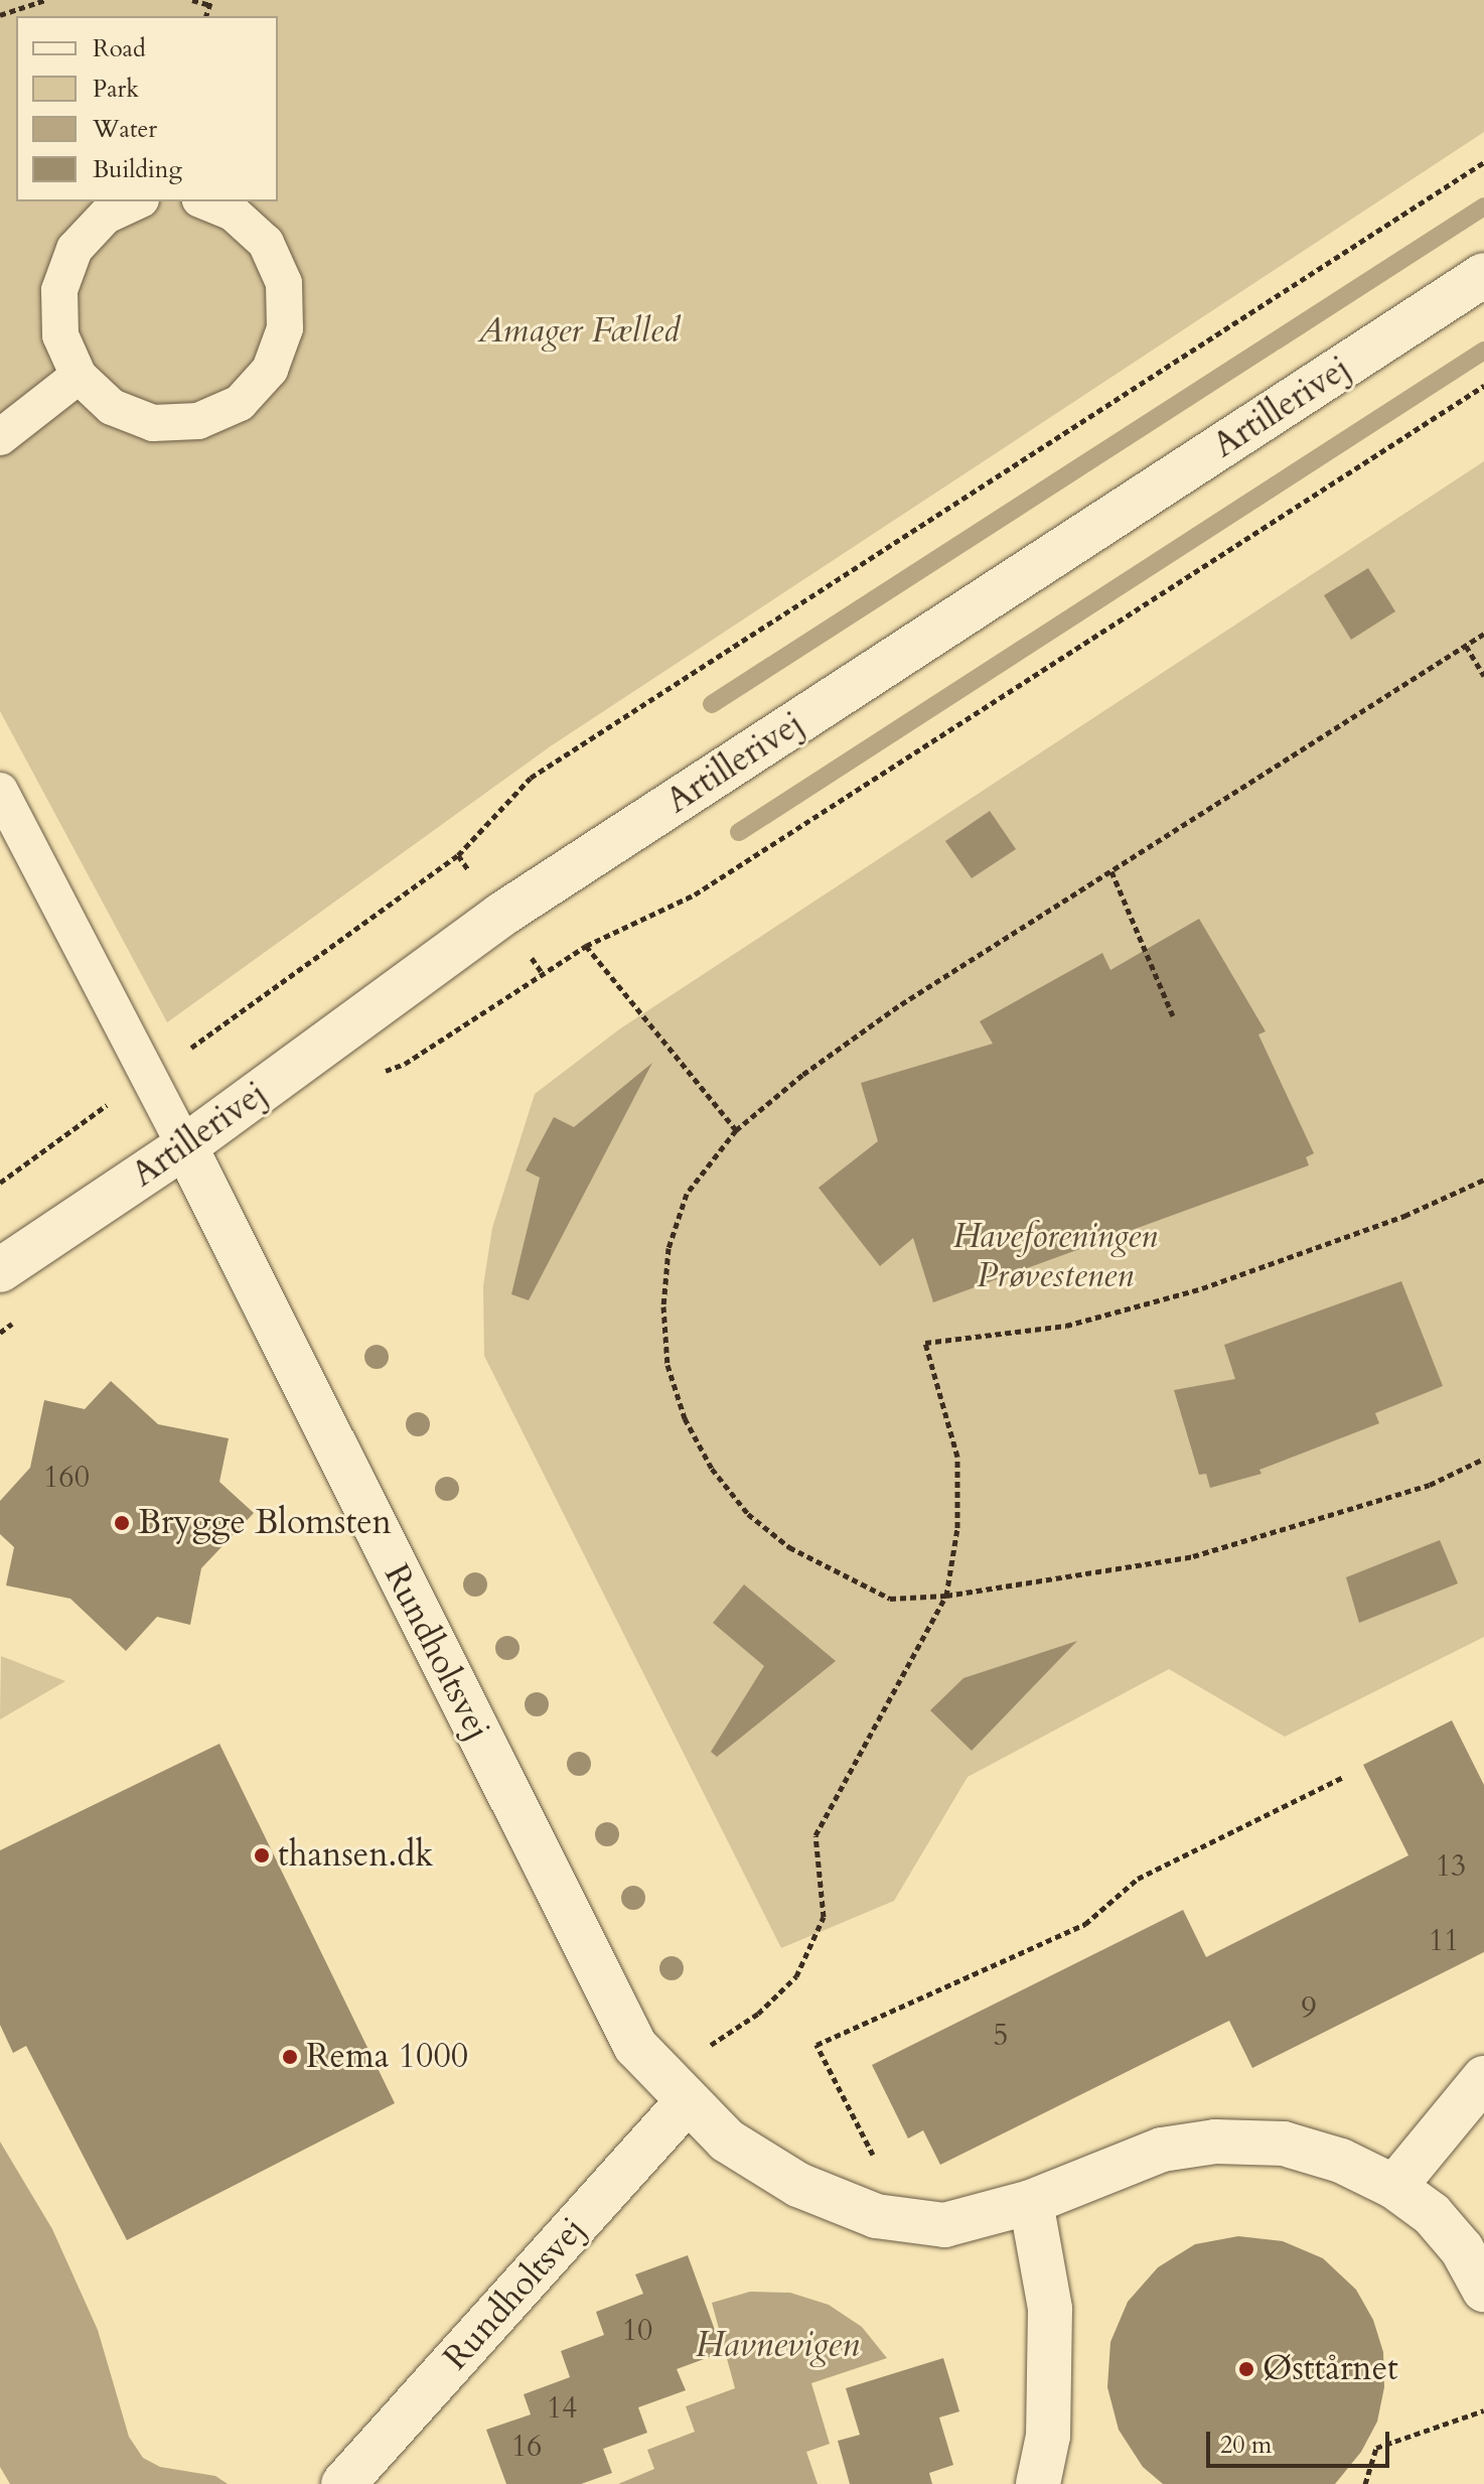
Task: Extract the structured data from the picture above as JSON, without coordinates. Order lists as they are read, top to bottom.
{
  "streets": {
    "street": ["Artillerivej", "Rundholtsvej"]
  },
  "crossings": [
    ["Artillerivej", "Rundholtsvej"]
  ],
  "water": ["Havnevigen"],
  "parks": ["Amager Fælled", "Haveforeningen Prøvestenen"],
  "places": [
    "Brygge Blomsten",
    "thansen.dk",
    "Rema 1000",
    "Østtårnet"
  ],
  "house_numbers": [
    "160",
    "13",
    "11",
    "9",
    "5",
    "10",
    "14",
    "16"
  ],
  "legend": [
    "Road",
    "Park",
    "Water",
    "Building"
  ],
  "scale_bar": "20 m"
}
